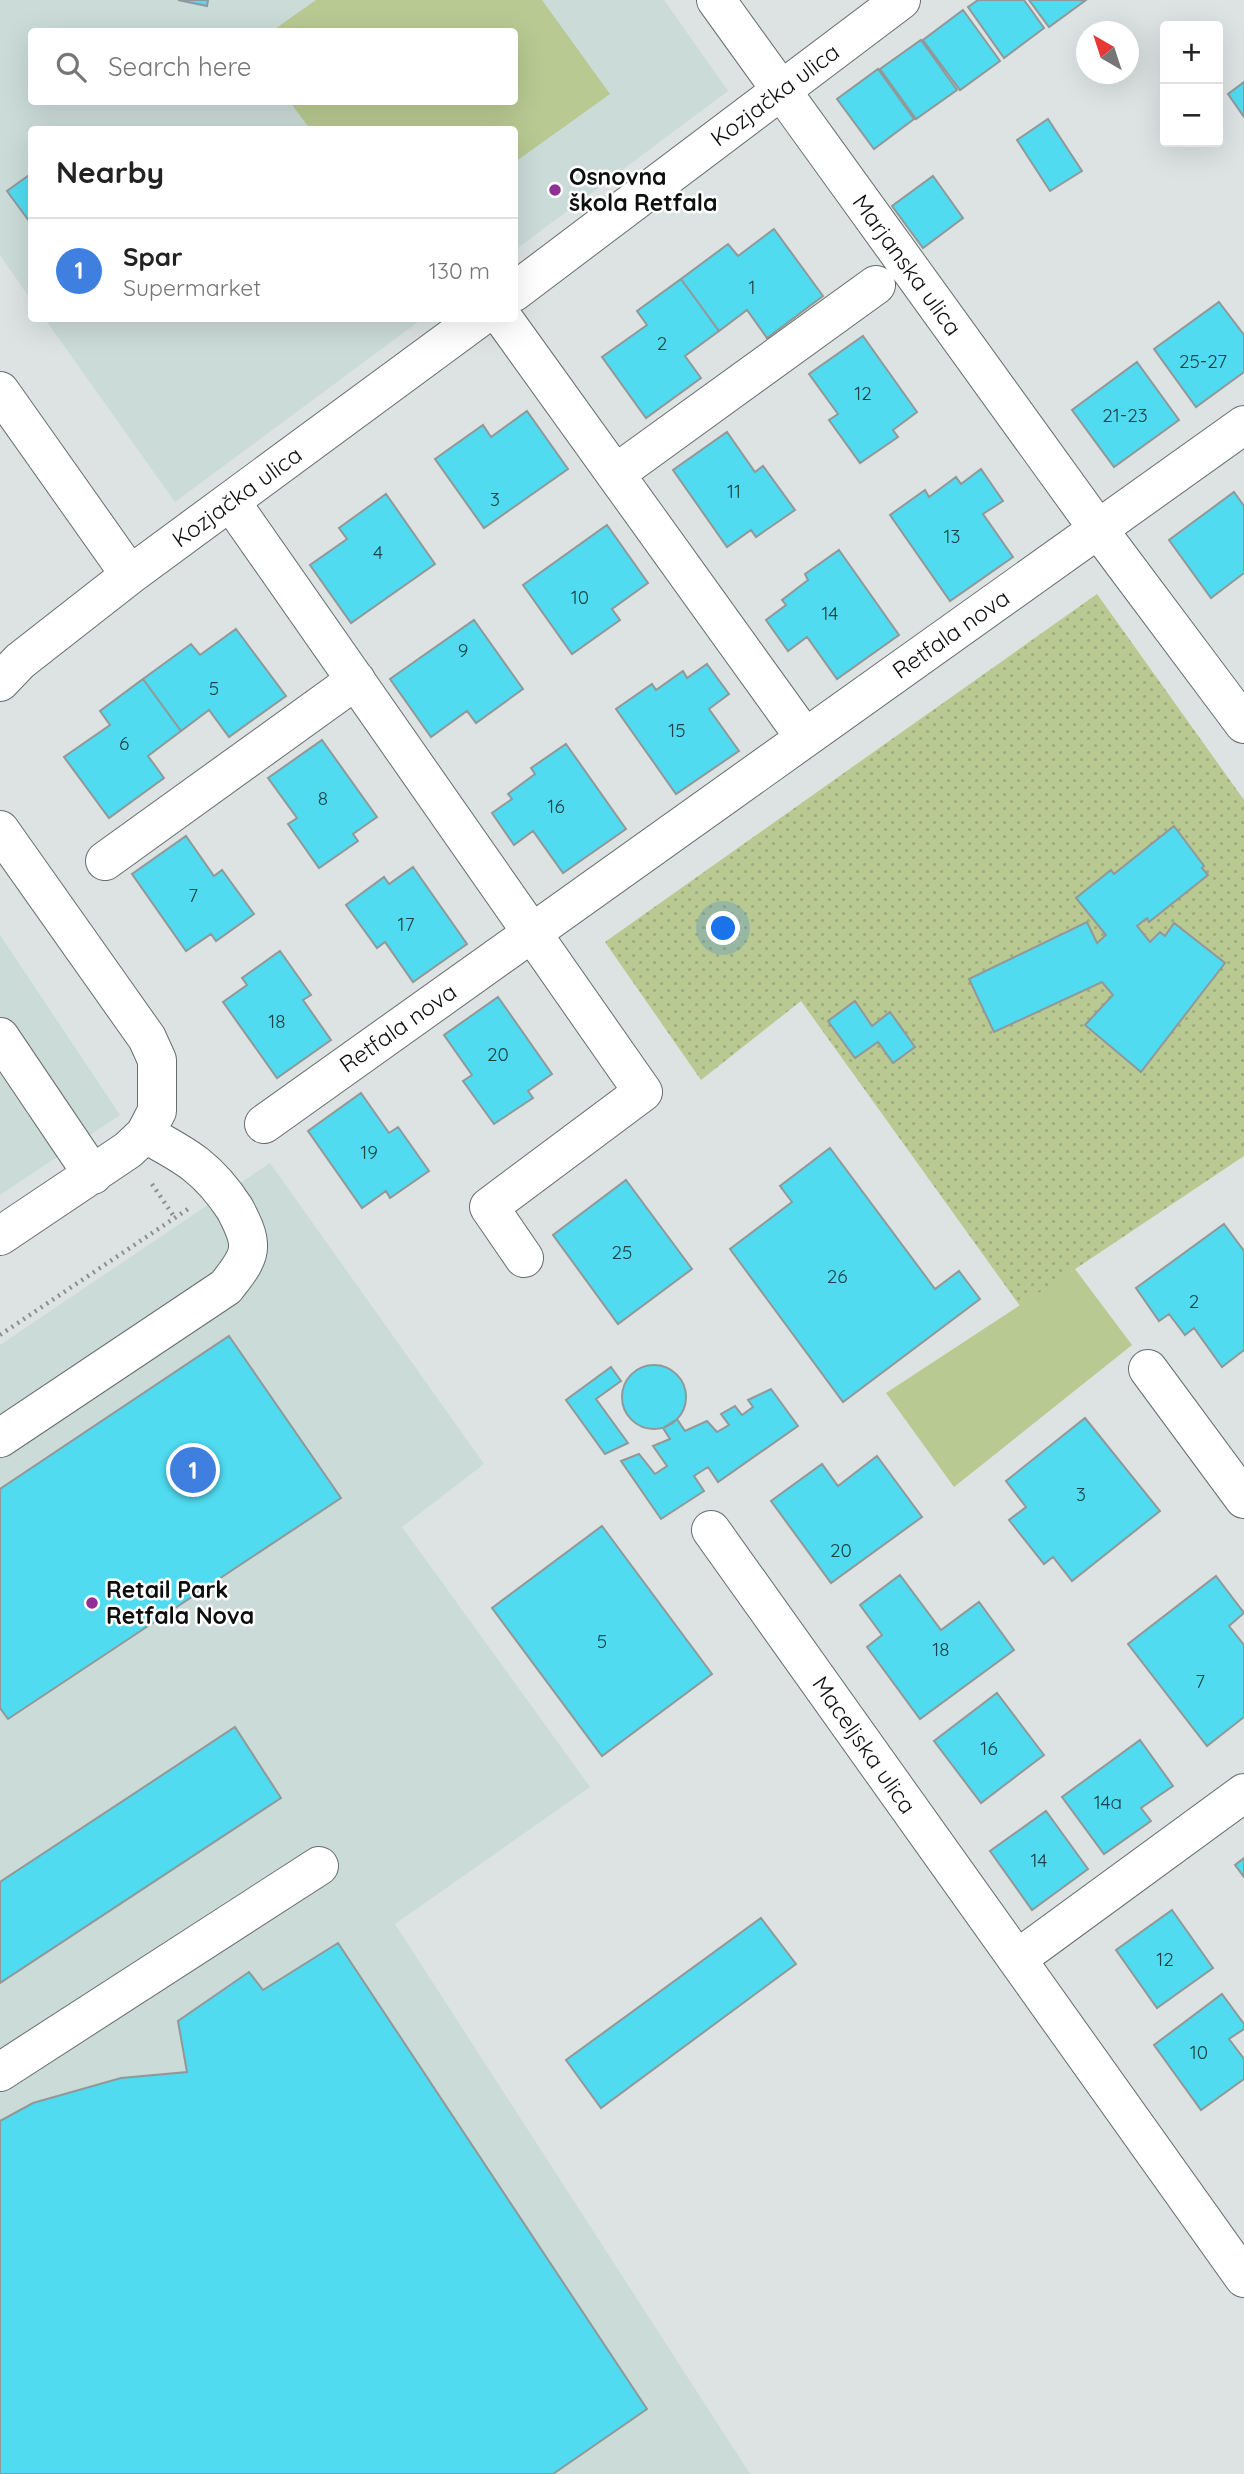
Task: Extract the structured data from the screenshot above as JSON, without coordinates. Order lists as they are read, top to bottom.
{
  "streets": {
    "street": [
      "Kozjačka ulica",
      "Marjanska ulica",
      "Retfala nova",
      "Maceljska ulica"
    ]
  },
  "crossings": [
    ["Kozjačka ulica", "Marjanska ulica"],
    ["Marjanska ulica", "Retfala nova"]
  ],
  "places": ["Osnovna škola Retfala", "Retail Park Retfala Nova"],
  "house_numbers": [
    "1",
    "2",
    "25-27",
    "12",
    "21-23",
    "11",
    "3",
    "13",
    "4",
    "10",
    "14",
    "9",
    "5",
    "15",
    "6",
    "8",
    "16",
    "7",
    "17",
    "18",
    "20",
    "19",
    "25",
    "26",
    "2",
    "3",
    "20",
    "5",
    "18",
    "7",
    "16",
    "14a",
    "14",
    "12",
    "10"
  ],
  "north": "top left",
  "page": {
    "map_buttons": ["+", "−"],
    "search": "Search here",
    "heading": "Nearby",
    "list": [
      {
        "mark": "1",
        "name": "Spar",
        "note": "Supermarket",
        "value": "130 m"
      }
    ],
    "pins": "1"
  }
}
